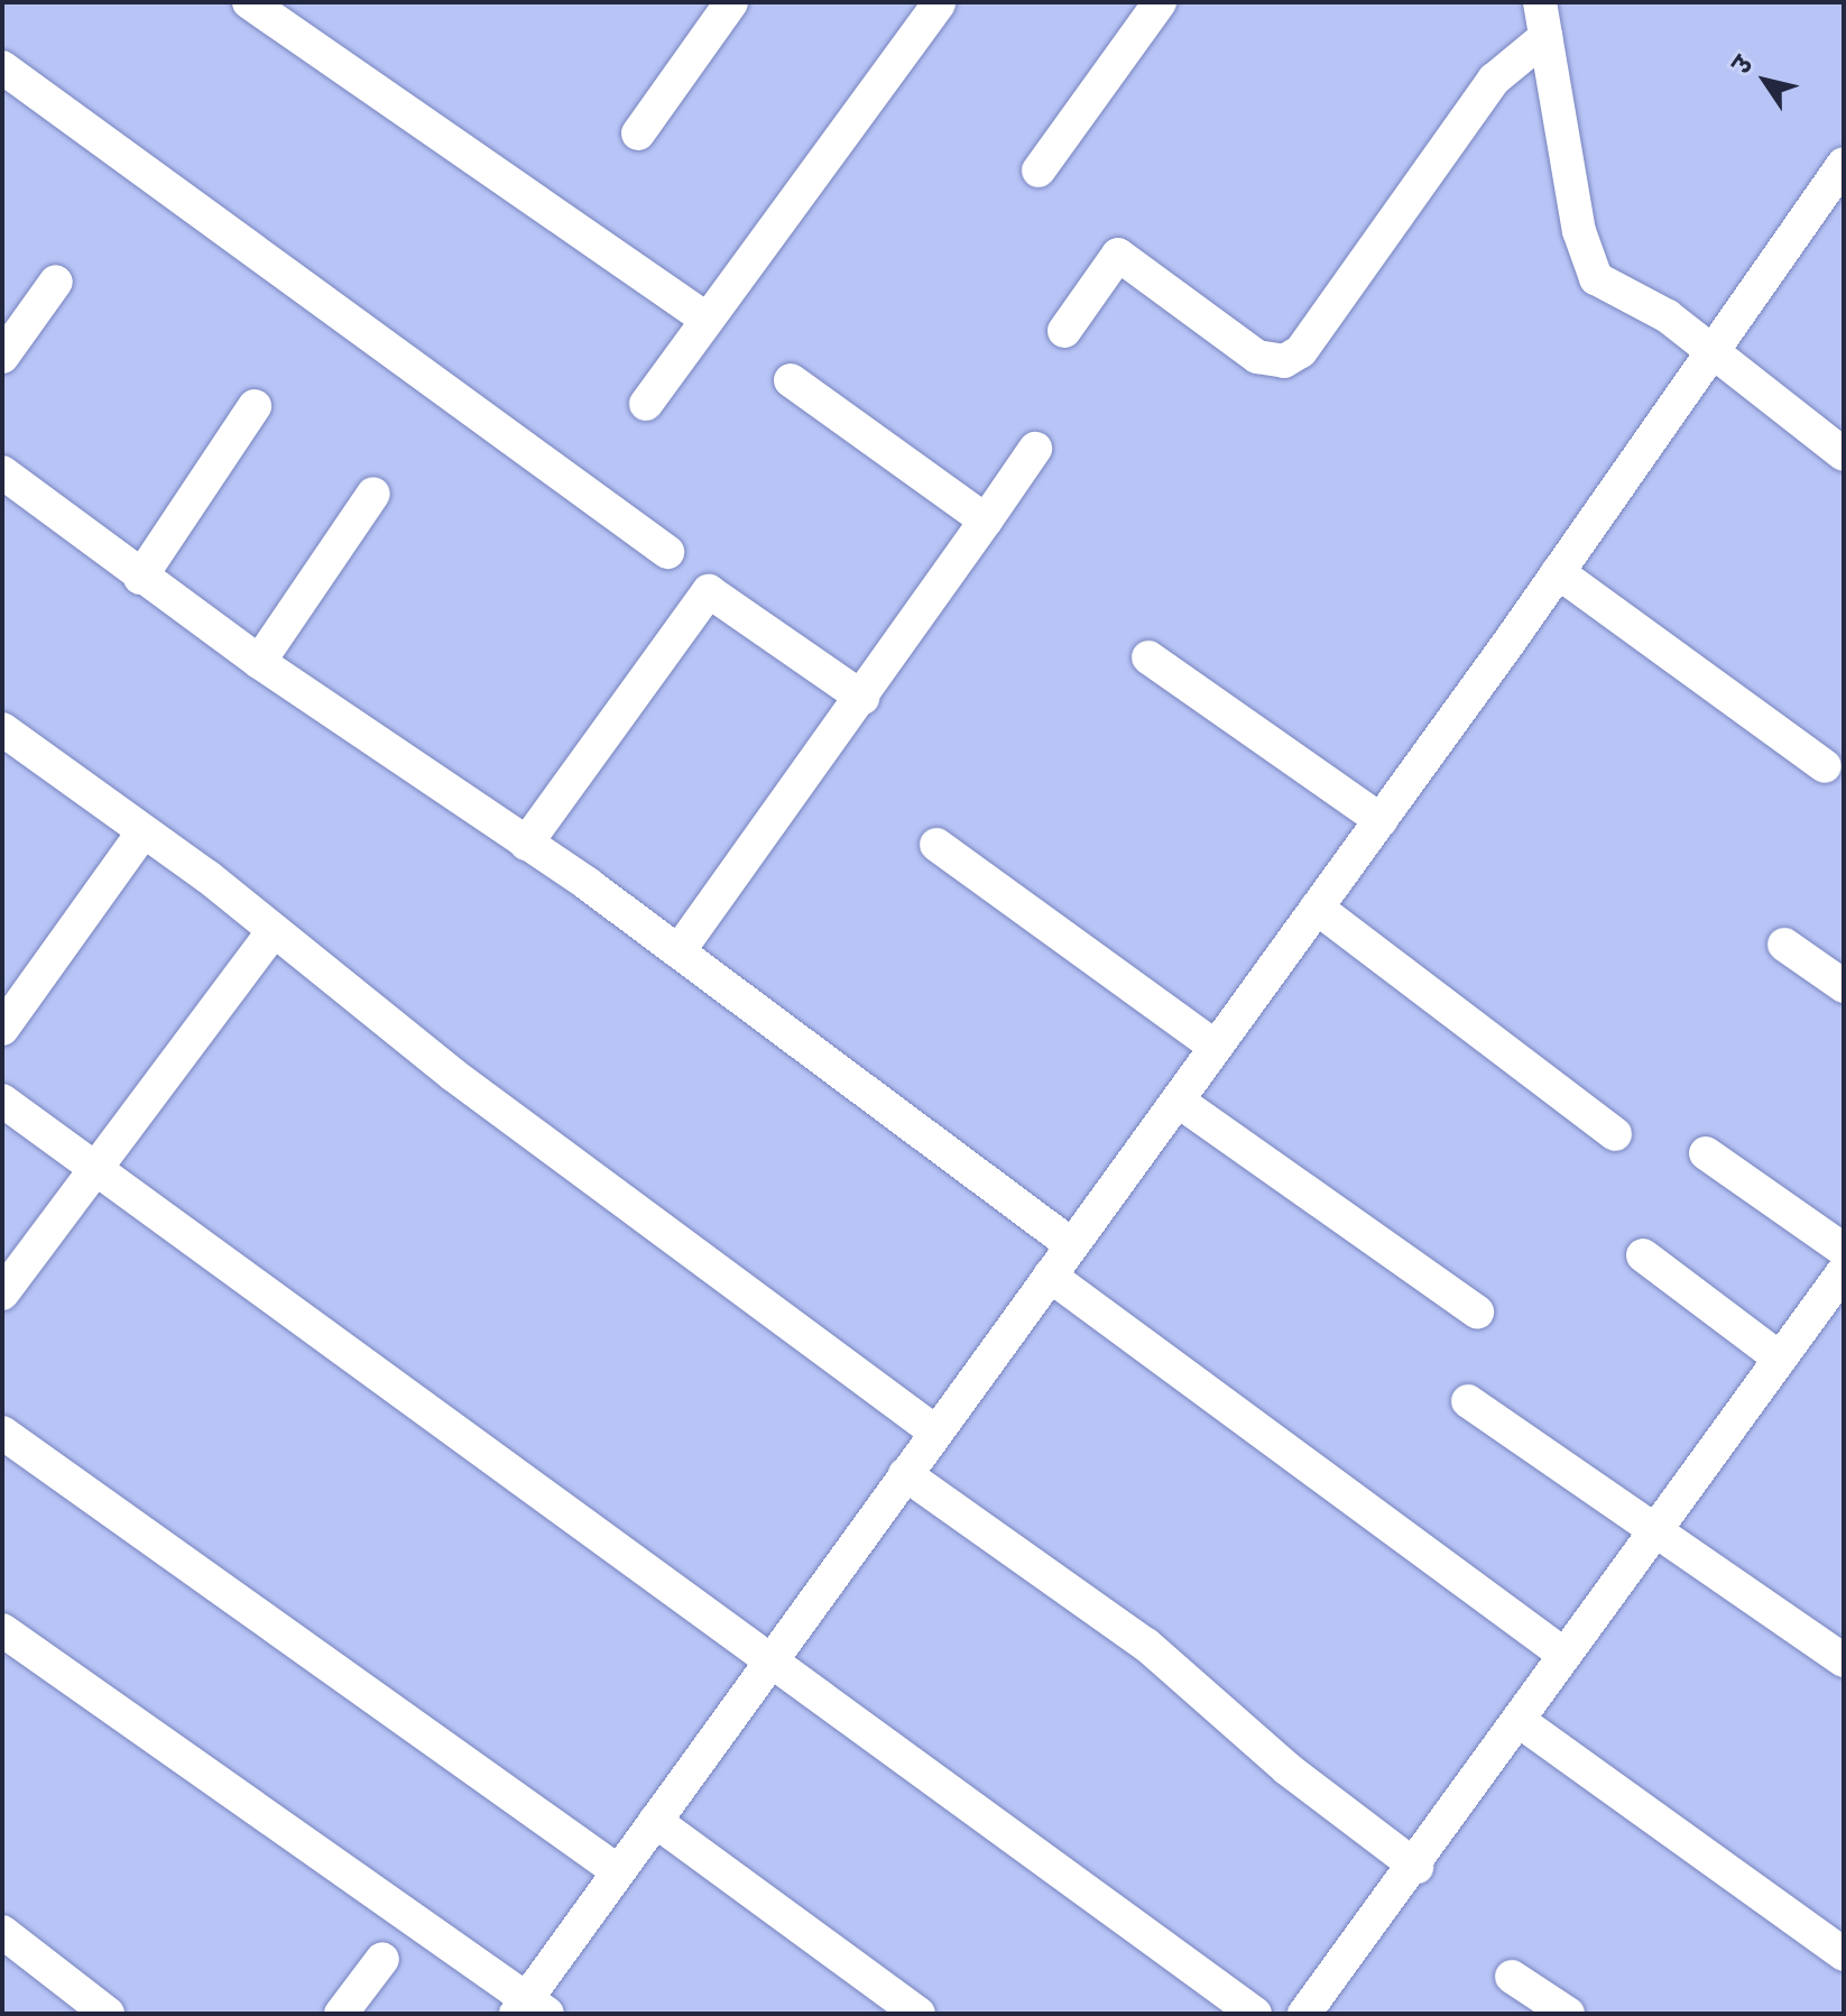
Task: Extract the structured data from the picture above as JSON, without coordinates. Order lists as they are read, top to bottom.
{
  "north": "top left"
}
